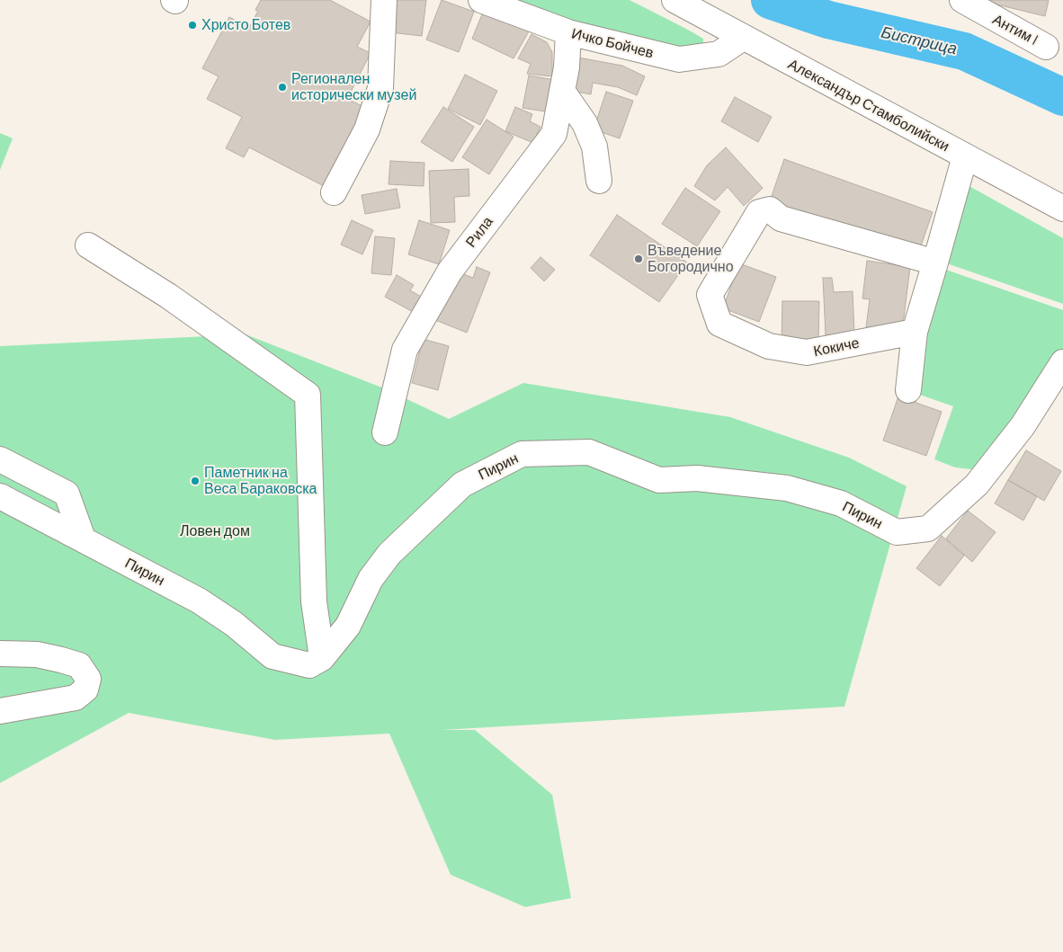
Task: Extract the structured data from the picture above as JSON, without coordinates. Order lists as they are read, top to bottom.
{
  "streets": {
    "street": [
      "Антим I",
      "Ичко Бойчев",
      "Александър Стамболийски",
      "Рила",
      "Кокиче",
      "Пирин"
    ]
  },
  "crossings": [
    ["Ичко Бойчев", "Александър Стамболийски"],
    ["Ичко Бойчев", "Рила"]
  ],
  "water": ["Бистрица"],
  "parks": ["Ловен дом"],
  "places": [
    "Христо Ботев",
    "Регионален исторически музей",
    "Въведение Богородично",
    "Паметник на Веса Бараковска"
  ]
}
